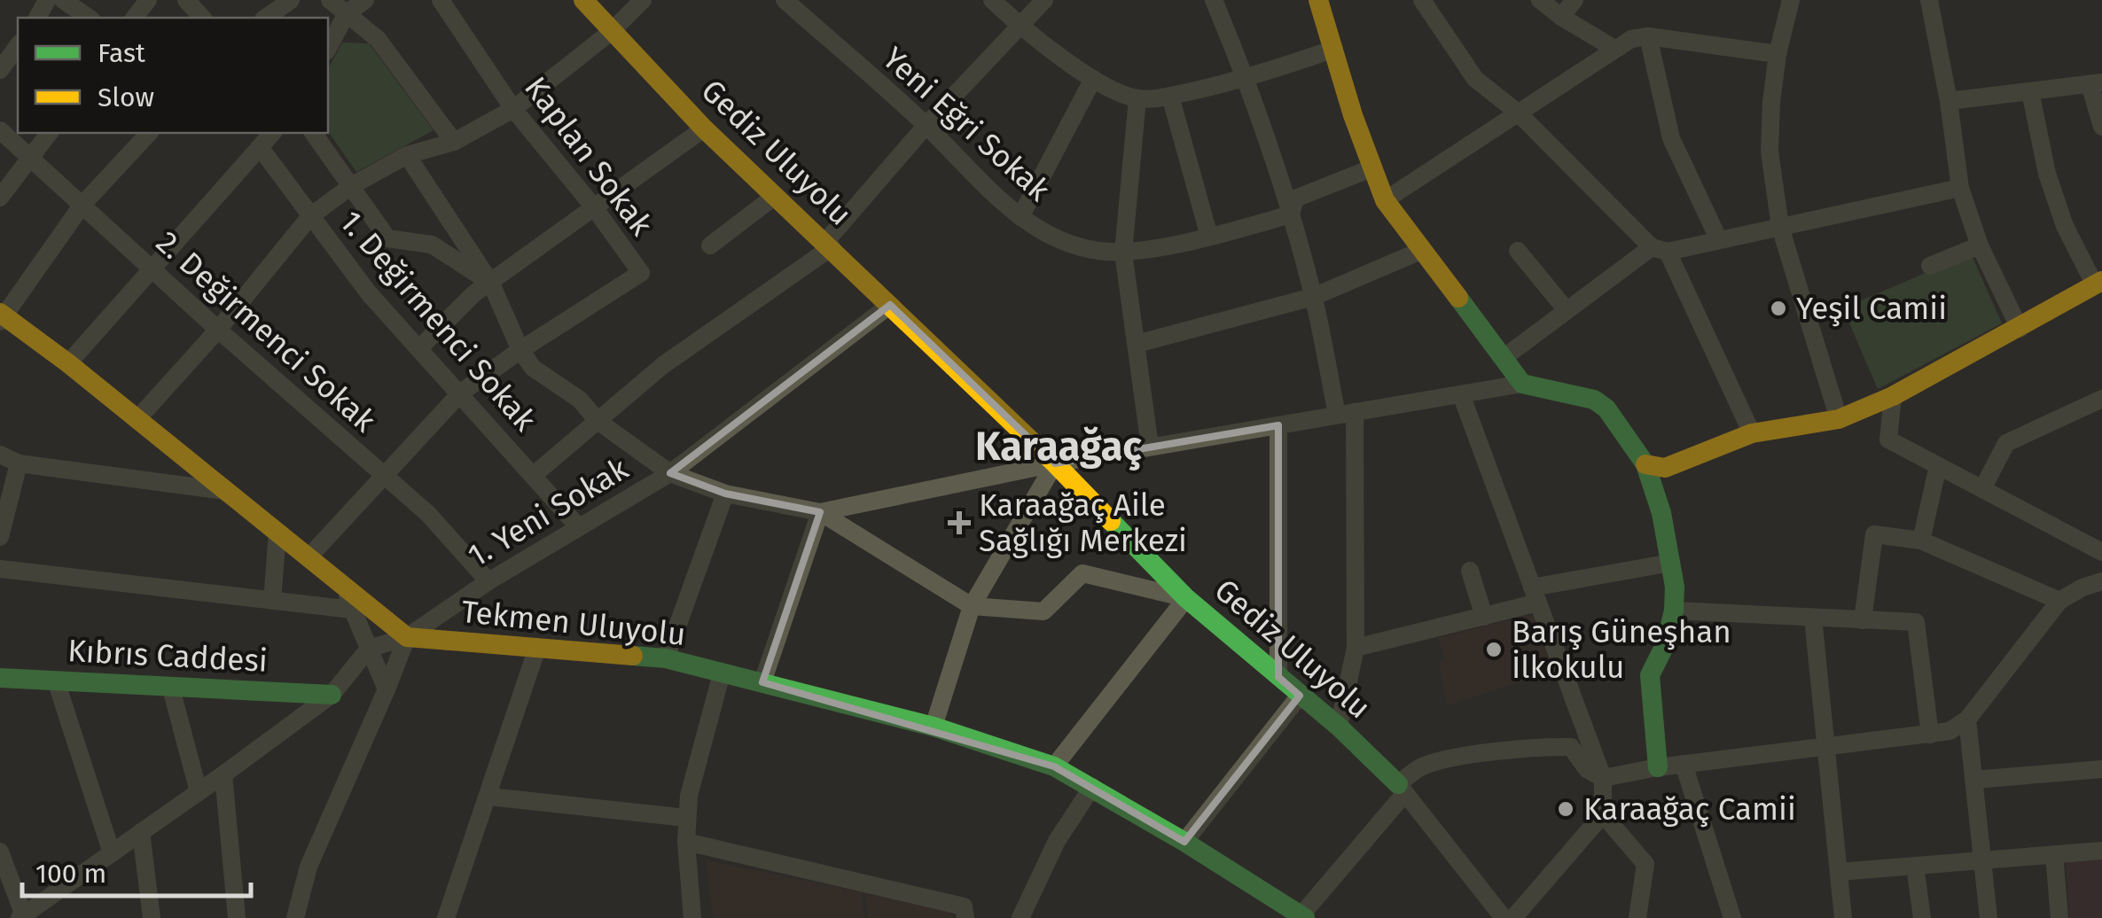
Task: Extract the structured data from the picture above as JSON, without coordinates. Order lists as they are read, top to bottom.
{
  "streets": {
    "street": [
      "Yeni Eğri Sokak",
      "Gediz Uluyolu",
      "Kaplan Sokak",
      "1. Değirmenci Sokak",
      "2. Değirmenci Sokak",
      "1. Yeni Sokak",
      "Tekmen Uluyolu",
      "Kıbrıs Caddesi"
    ]
  },
  "crossings": [
    ["Gediz Uluyolu", "1. Yeni Sokak"],
    ["1. Değirmenci Sokak", "1. Yeni Sokak"],
    ["2. Değirmenci Sokak", "1. Yeni Sokak"],
    ["1. Yeni Sokak", "Tekmen Uluyolu"]
  ],
  "districts": ["Karaağaç"],
  "places": {
    "other": ["Yeşil Camii", "Barış Güneşhan İlkokulu", "Karaağaç Camii"],
    "health": ["Karaağaç Aile Sağlığı Merkezi"]
  },
  "legend": ["Fast", "Slow"],
  "scale_bar": "100 m"
}
